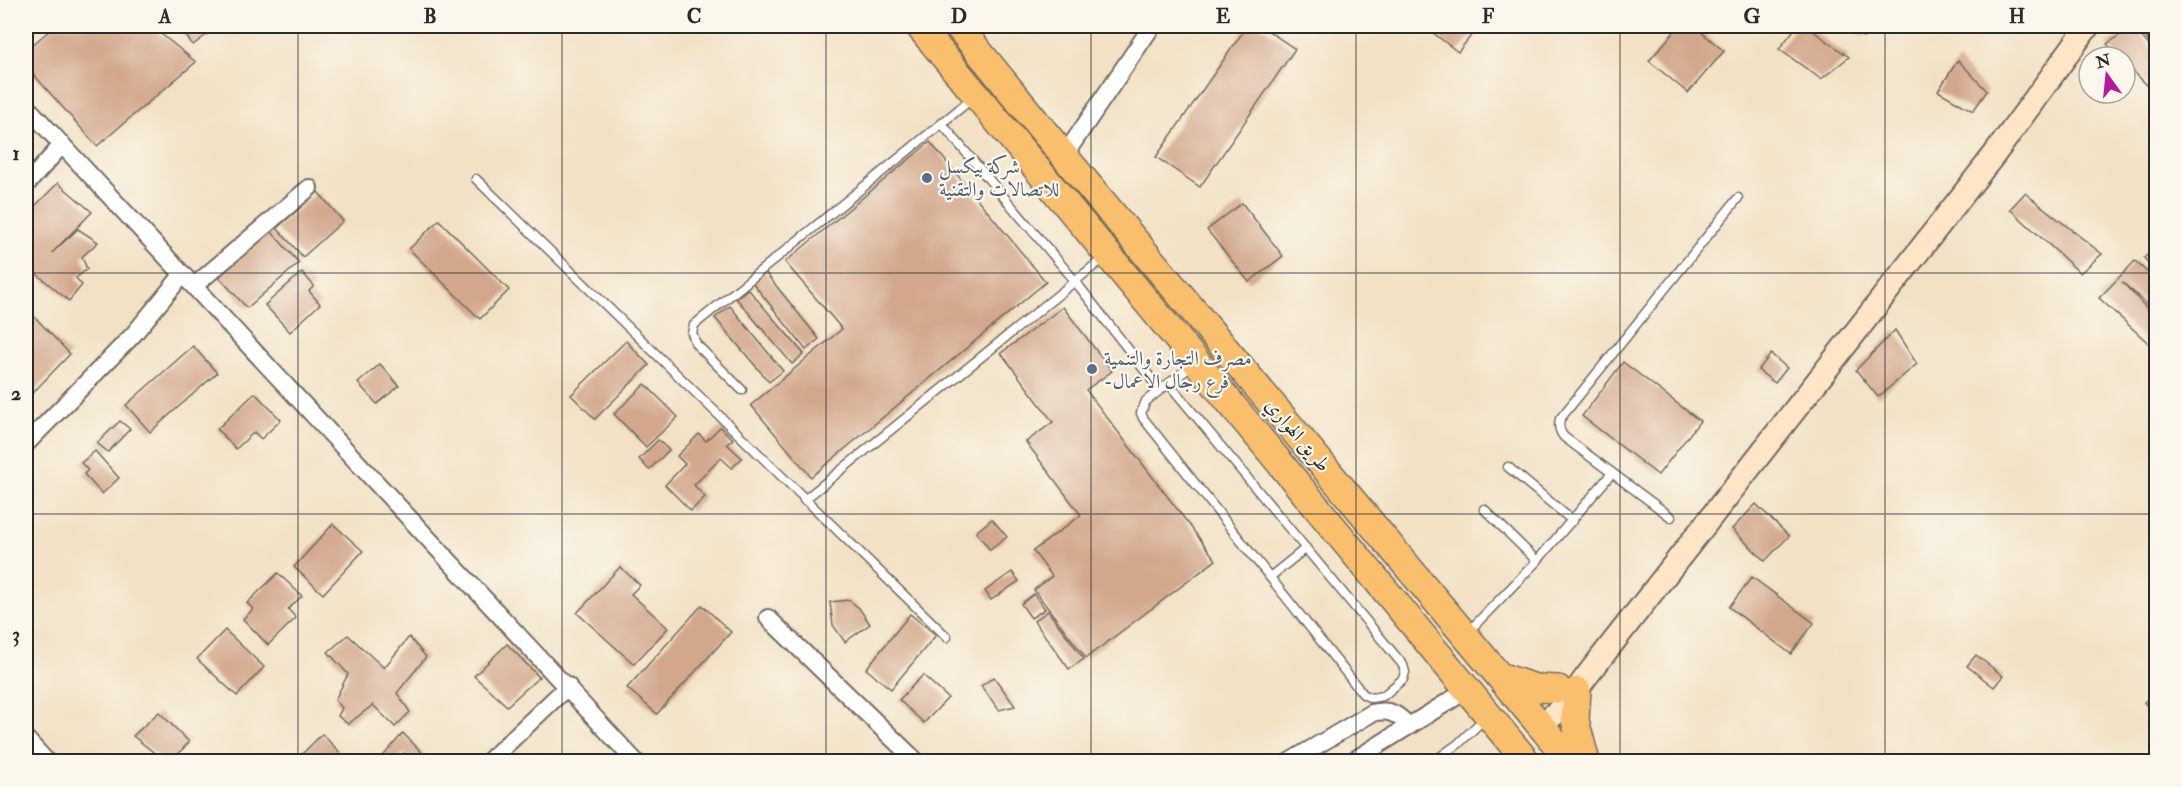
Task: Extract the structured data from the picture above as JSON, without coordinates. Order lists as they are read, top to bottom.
{
  "streets": {
    "highway": ["طريق الهواري"]
  },
  "places": ["شركة بيكسل للاتصالات والتقنية", "مصرف التجارة والتنمية -فرع رجال الاعمال"],
  "north": "top",
  "grid": {
    "columns": [
      "A",
      "B",
      "C",
      "D",
      "E",
      "F",
      "G",
      "H"
    ],
    "rows": ["1", "2", "3"]
  }
}
